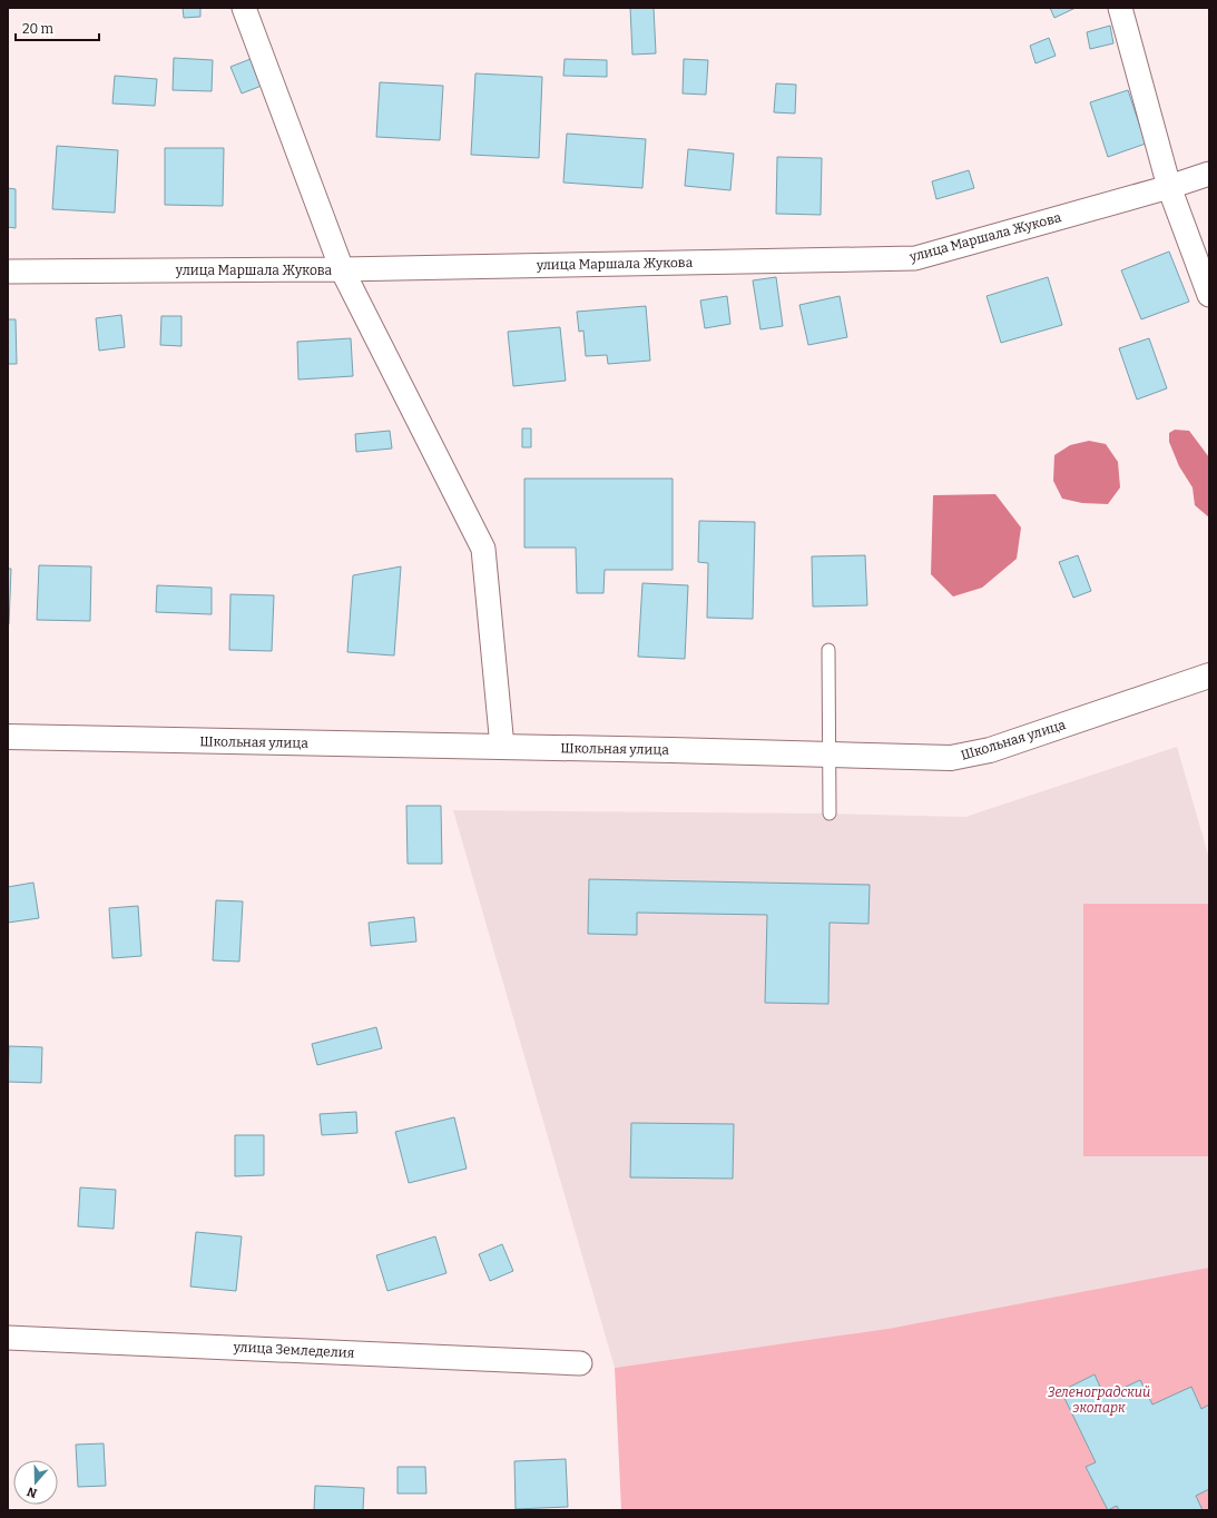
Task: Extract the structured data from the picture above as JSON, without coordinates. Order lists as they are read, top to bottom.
{
  "streets": {
    "street": ["улица Маршала Жукова", "Школьная улица", "улица Земледелия"]
  },
  "parks": ["Зеленоградский экопарк"],
  "scale_bar": "20 m",
  "north": "bottom"
}
